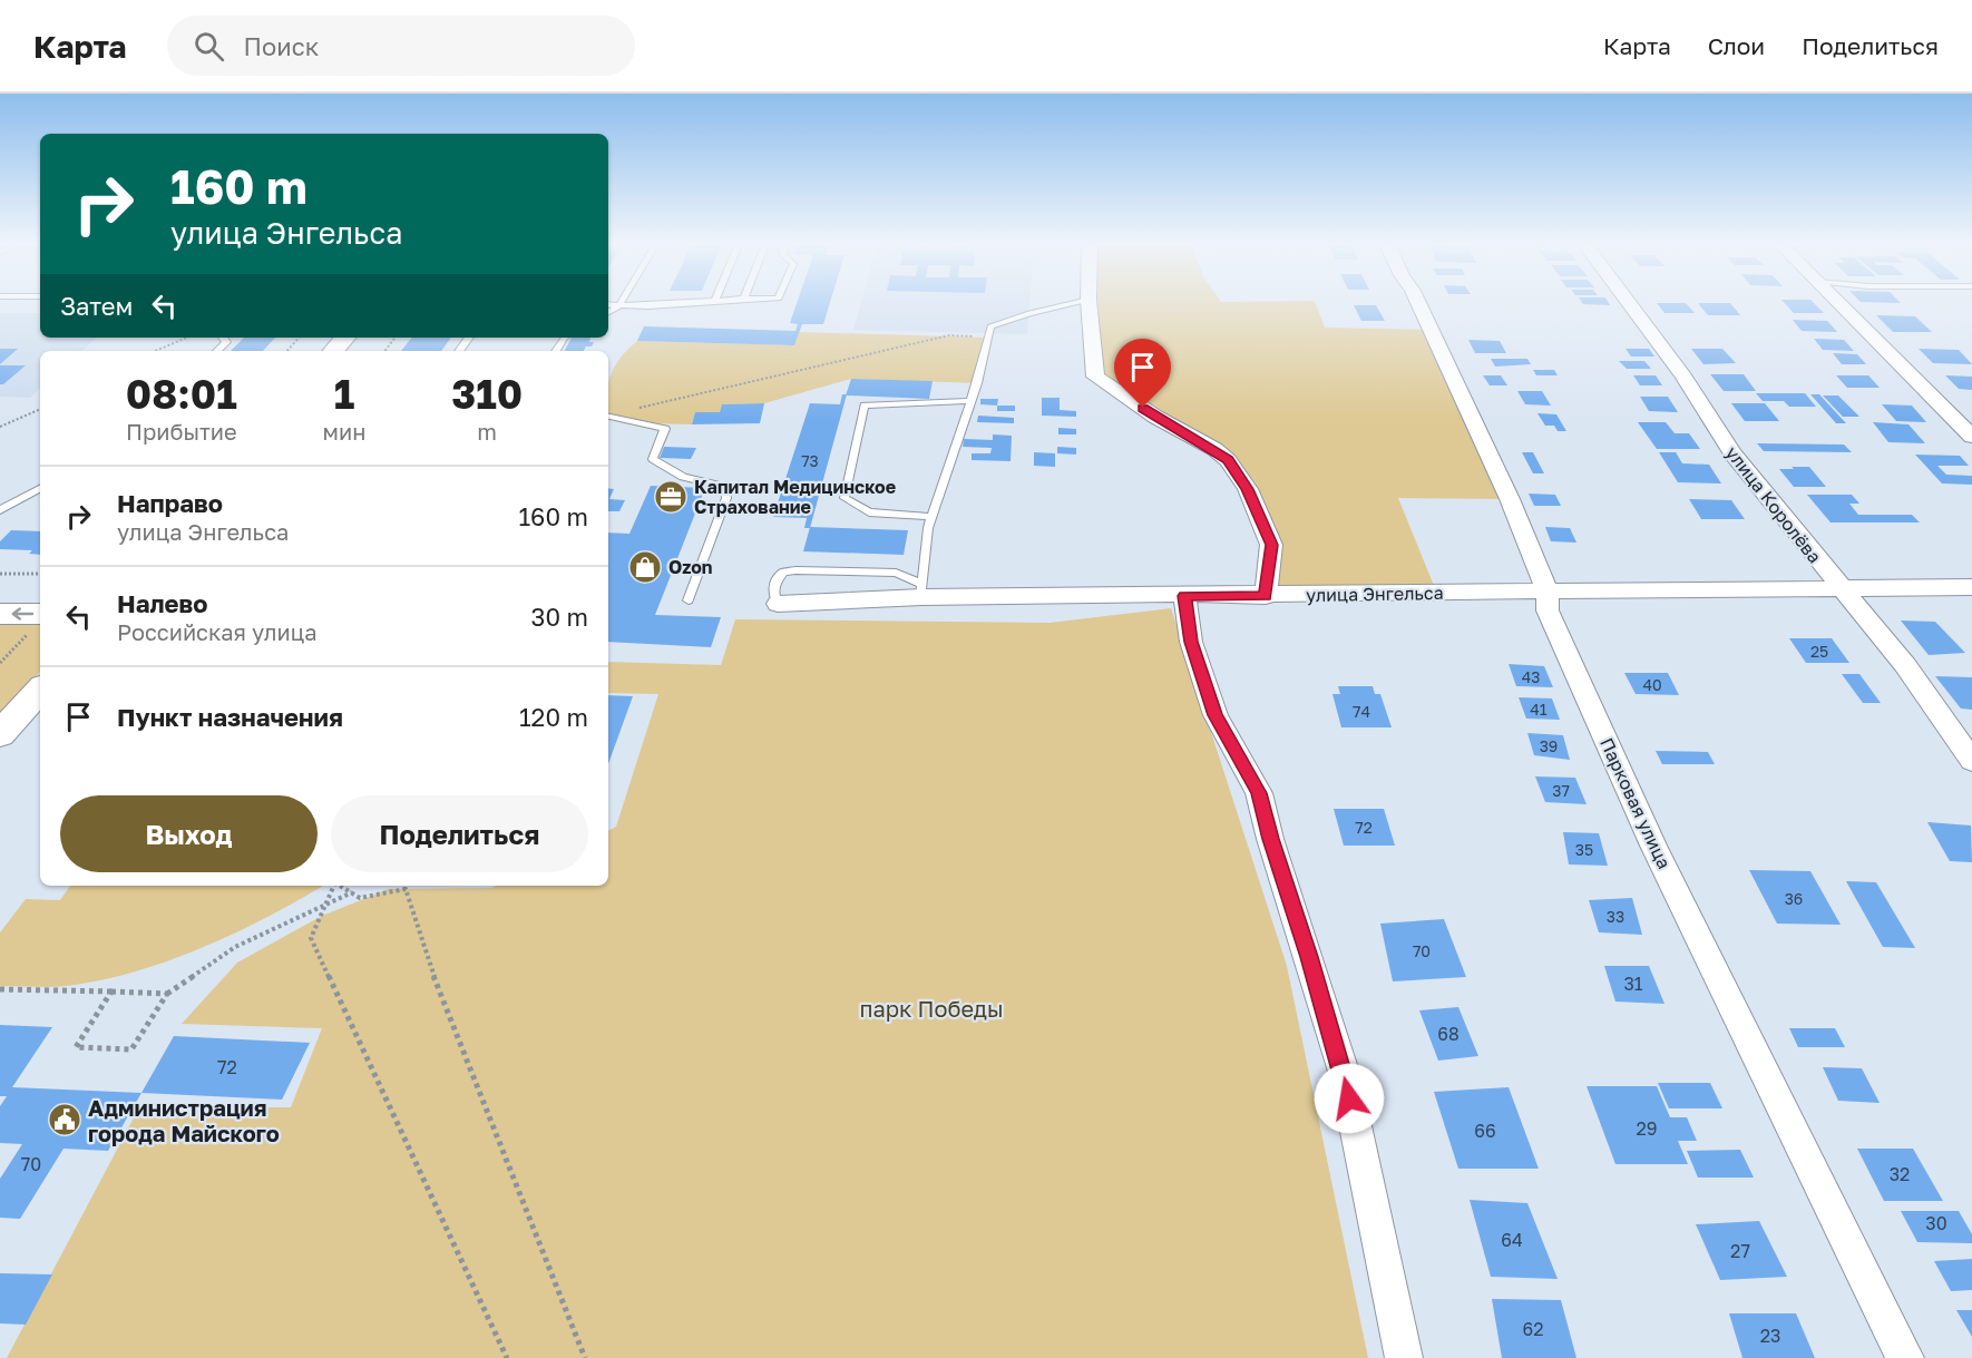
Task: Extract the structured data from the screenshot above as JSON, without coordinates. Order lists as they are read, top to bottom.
{
  "streets": {
    "street": ["улица Королёва", "улица Энгельса", "Парковая улица"]
  },
  "crossings": [
    ["улица Королёва", "улица Энгельса"],
    ["улица Энгельса", "Парковая улица"]
  ],
  "parks": ["парк Победы"],
  "places": {
    "office": ["Капитал Медицинское Страхование"],
    "shop": ["Ozon"],
    "public building": ["Администрация города Майского"]
  },
  "house_numbers": [
    "73",
    "25",
    "43",
    "40",
    "41",
    "74",
    "39",
    "37",
    "72",
    "35",
    "36",
    "33",
    "70",
    "31",
    "68",
    "72",
    "29",
    "66",
    "70",
    "32",
    "30",
    "64",
    "27",
    "62",
    "23"
  ],
  "page": {
    "header": "Карта",
    "search": "Поиск",
    "nav": ["Карта", "Слои", "Поделиться"],
    "turn": ["160 m", "улица Энгельса"],
    "then": "Затем",
    "eta": [
      "08:01",
      "Прибытие",
      "1",
      "мин",
      "310",
      "m"
    ],
    "list": [
      {
        "name": "Направо",
        "note": "улица Энгельса",
        "value": "160 m"
      },
      {
        "name": "Налево",
        "note": "Российская улица",
        "value": "30 m"
      },
      {
        "name": "Пункт назначения",
        "value": "120 m"
      }
    ],
    "buttons": ["Выход", "Поделиться"]
  }
}
